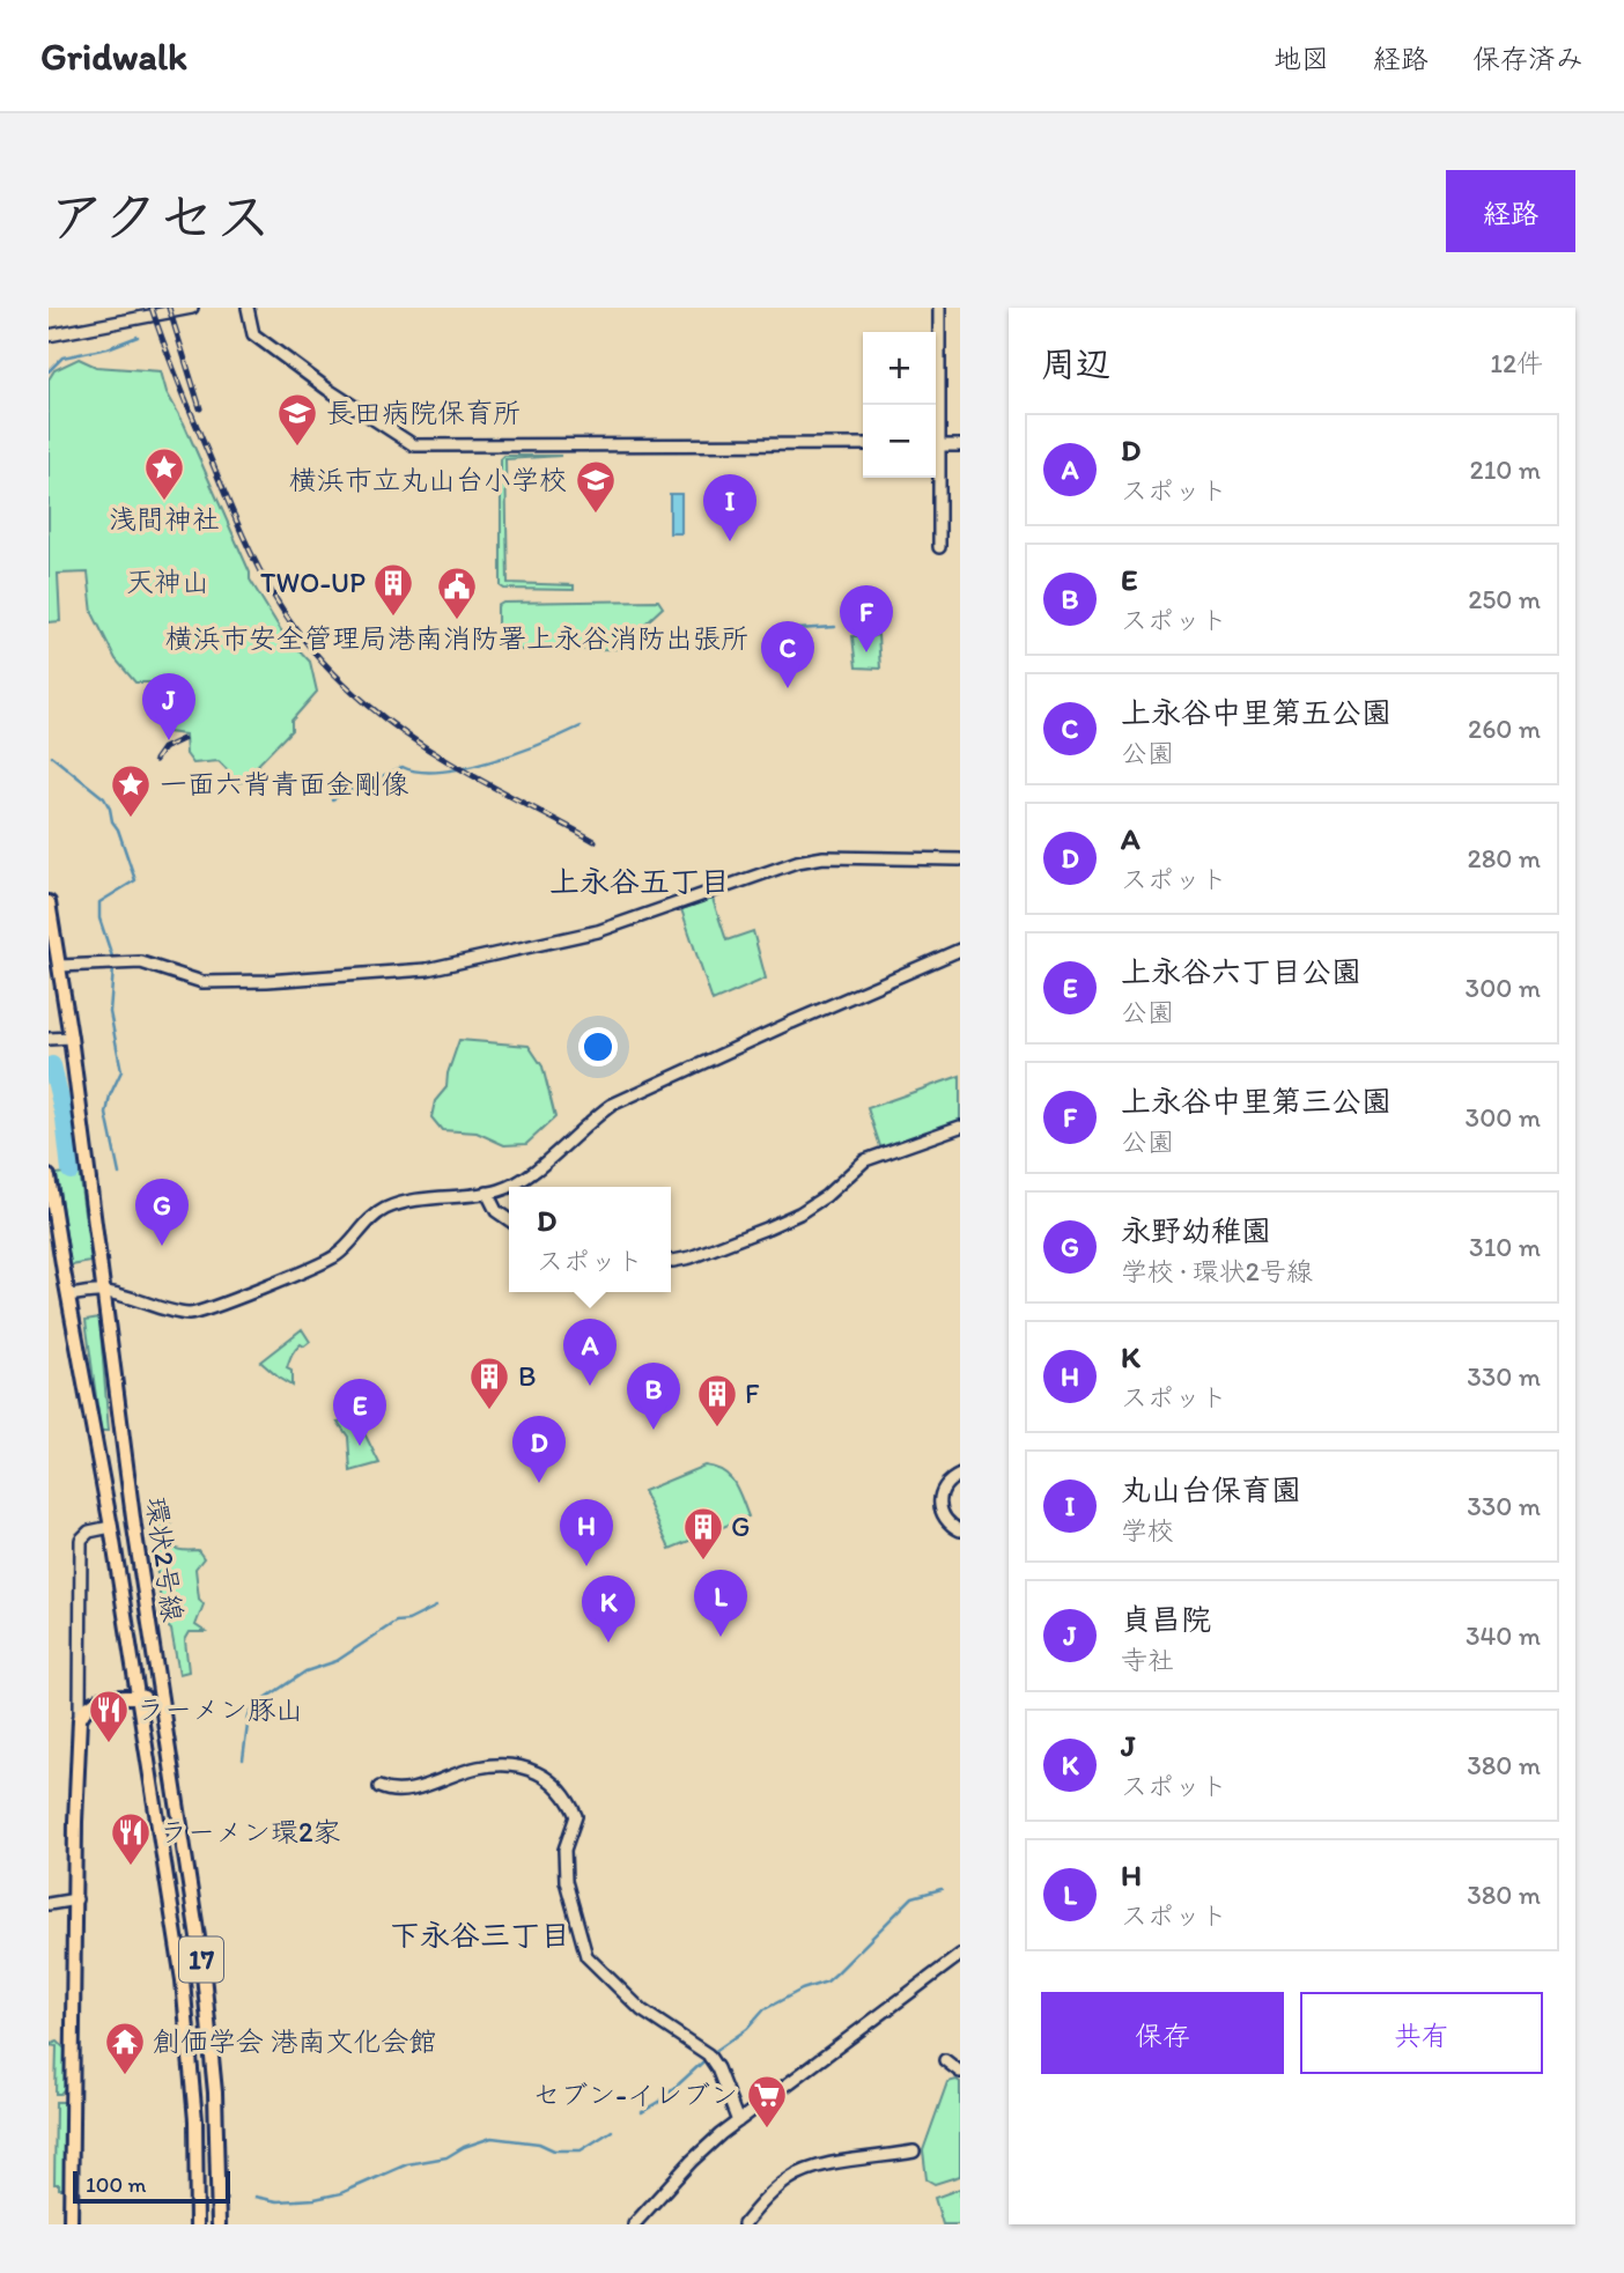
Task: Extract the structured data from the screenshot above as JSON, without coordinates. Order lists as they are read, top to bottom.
{
  "streets": {
    "main road": ["環状2号線", "17"]
  },
  "districts": ["上永谷五丁目", "下永谷三丁目"],
  "parks": ["天神山"],
  "places": {
    "school or university": ["長田病院保育所", "横浜市立丸山台小学校"],
    "place": ["浅間神社", "一面六背青面金剛像"],
    "building": [
      "TWO-UP",
      "B",
      "F",
      "G"
    ],
    "public building": ["横浜市安全管理局港南消防署上永谷消防出張所"],
    "restaurant": ["ラーメン豚山", "ラーメン環2家"],
    "temple": ["創価学会 港南文化会館"],
    "supermarket": ["セブン-イレブン"]
  },
  "scale_bar": "100 m",
  "page": {
    "header": "Gridwalk",
    "nav": ["地図", "経路", "保存済み"],
    "title": "アクセス",
    "buttons": [
      "経路",
      ["保存", "共有"]
    ],
    "heading": ["周辺", "12件"],
    "map_buttons": ["+", "−"],
    "list": [
      {
        "mark": "A",
        "name": "D",
        "note": "スポット",
        "value": "210 m"
      },
      {
        "mark": "B",
        "name": "E",
        "note": "スポット",
        "value": "250 m"
      },
      {
        "mark": "C",
        "name": "上永谷中里第五公園",
        "note": "公園",
        "value": "260 m"
      },
      {
        "mark": "D",
        "name": "A",
        "note": "スポット",
        "value": "280 m"
      },
      {
        "mark": "E",
        "name": "上永谷六丁目公園",
        "note": "公園",
        "value": "300 m"
      },
      {
        "mark": "F",
        "name": "上永谷中里第三公園",
        "note": "公園",
        "value": "300 m"
      },
      {
        "mark": "G",
        "name": "永野幼稚園",
        "note": "学校 · 環状2号線",
        "value": "310 m"
      },
      {
        "mark": "H",
        "name": "K",
        "note": "スポット",
        "value": "330 m"
      },
      {
        "mark": "I",
        "name": "丸山台保育園",
        "note": "学校",
        "value": "330 m"
      },
      {
        "mark": "J",
        "name": "貞昌院",
        "note": "寺社",
        "value": "340 m"
      },
      {
        "mark": "K",
        "name": "J",
        "note": "スポット",
        "value": "380 m"
      },
      {
        "mark": "L",
        "name": "H",
        "note": "スポット",
        "value": "380 m"
      }
    ],
    "pins": [
      "I",
      "F",
      "C",
      "J",
      "G",
      "A",
      "B",
      "E",
      "D",
      "H",
      "L",
      "K"
    ],
    "popup": ["D", "スポット"],
    "scale": "100 m"
  }
}
